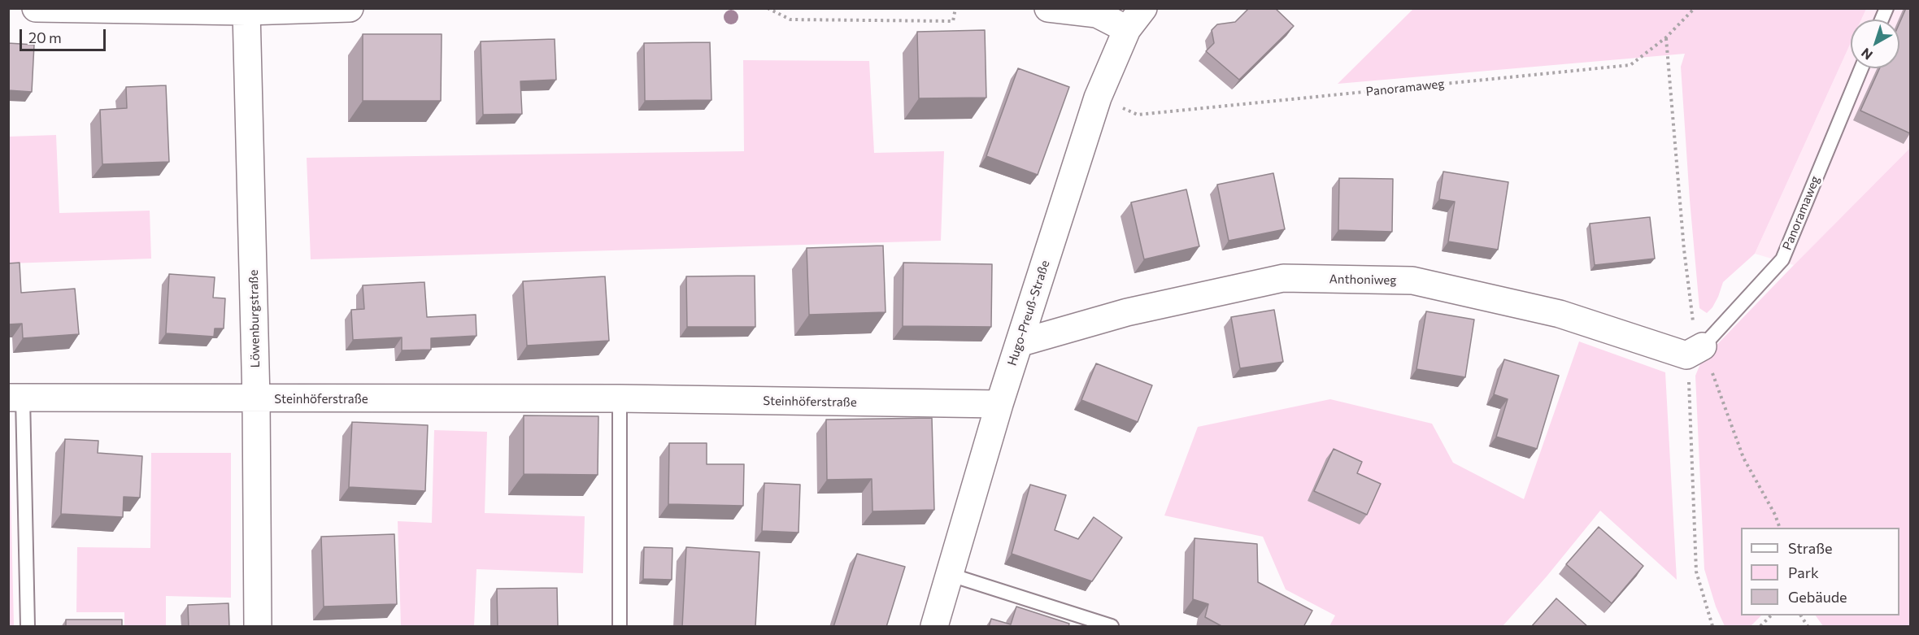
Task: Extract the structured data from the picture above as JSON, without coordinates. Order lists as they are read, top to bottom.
{
  "streets": {
    "street": [
      "Anthoniweg",
      "Hugo-Preuß-Straße",
      "Löwenburgstraße",
      "Steinhöferstraße"
    ],
    "lane": ["Panoramaweg"]
  },
  "crossings": [
    ["Panoramaweg", "Anthoniweg"],
    ["Panoramaweg", "Hugo-Preuß-Straße"],
    ["Anthoniweg", "Hugo-Preuß-Straße"],
    ["Hugo-Preuß-Straße", "Steinhöferstraße"],
    ["Löwenburgstraße", "Steinhöferstraße"]
  ],
  "legend": ["Straße", "Park", "Gebäude"],
  "scale_bar": "20 m",
  "north": "bottom left"
}
